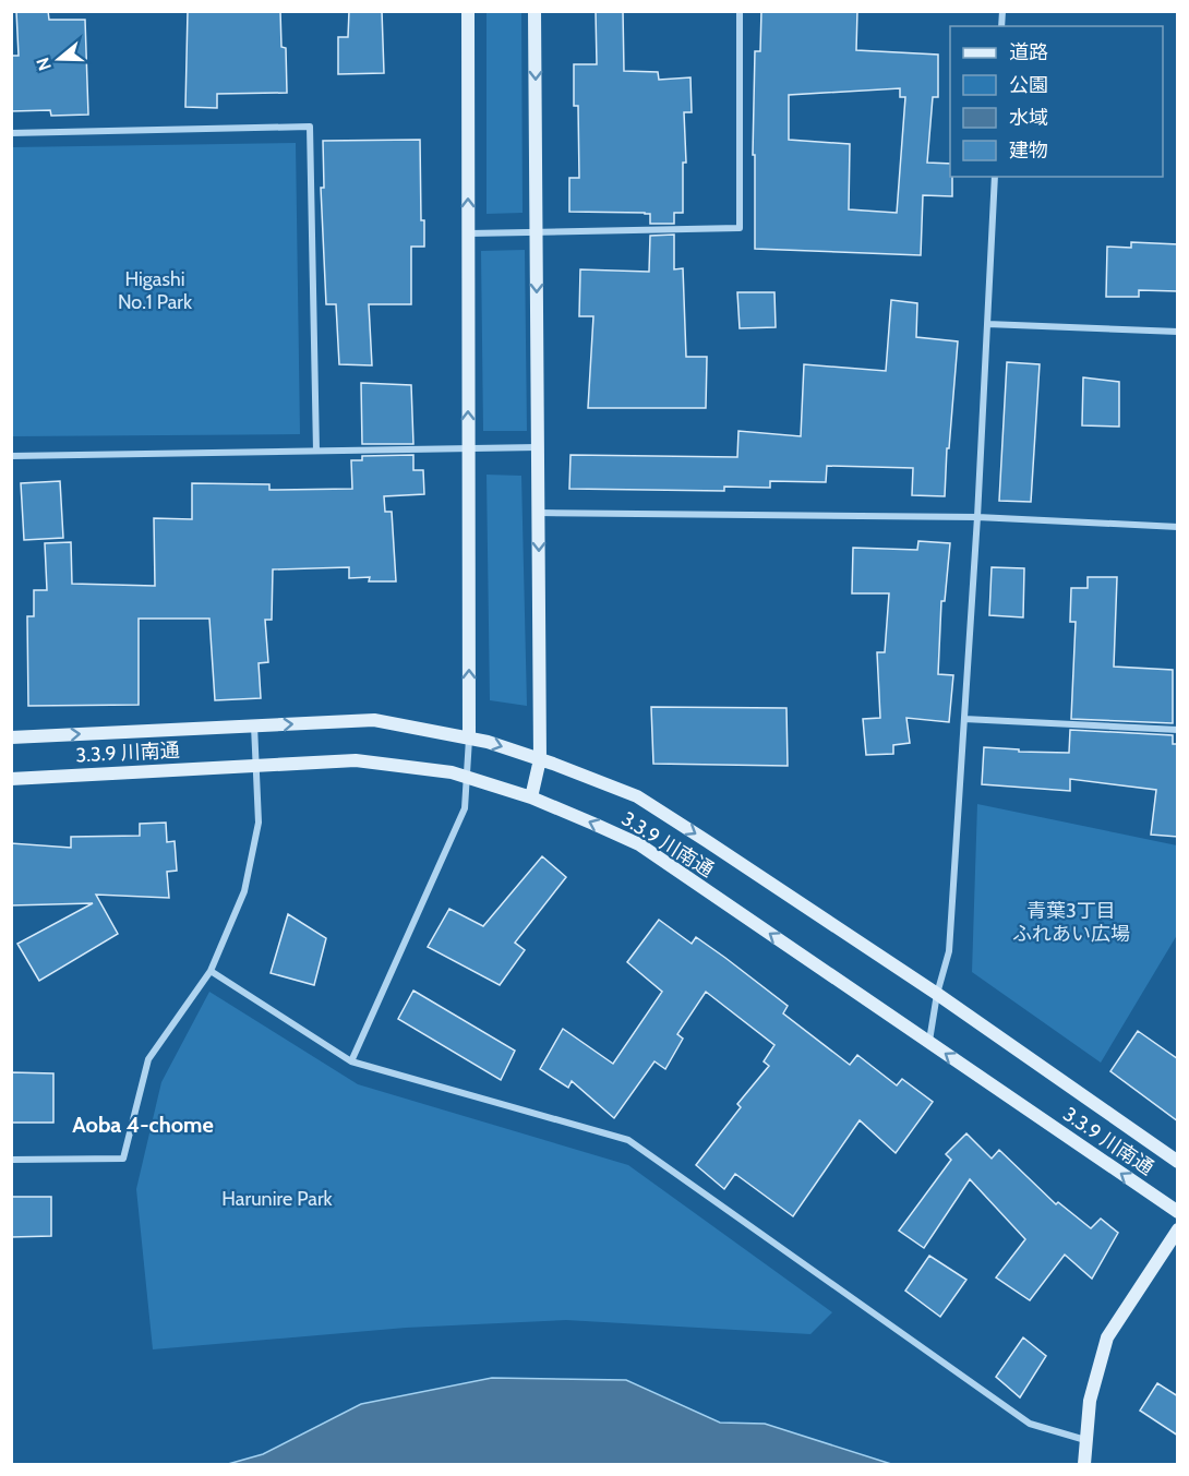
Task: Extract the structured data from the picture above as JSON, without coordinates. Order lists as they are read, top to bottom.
{
  "streets": {
    "street": ["3.3.9 川南通"]
  },
  "districts": ["Aoba 4-chome"],
  "parks": ["Higashi No.1 Park", "青葉3丁目 ふれあい広場", "Harunire Park"],
  "legend": [
    "道路",
    "公園",
    "水域",
    "建物"
  ],
  "north": "left"
}
